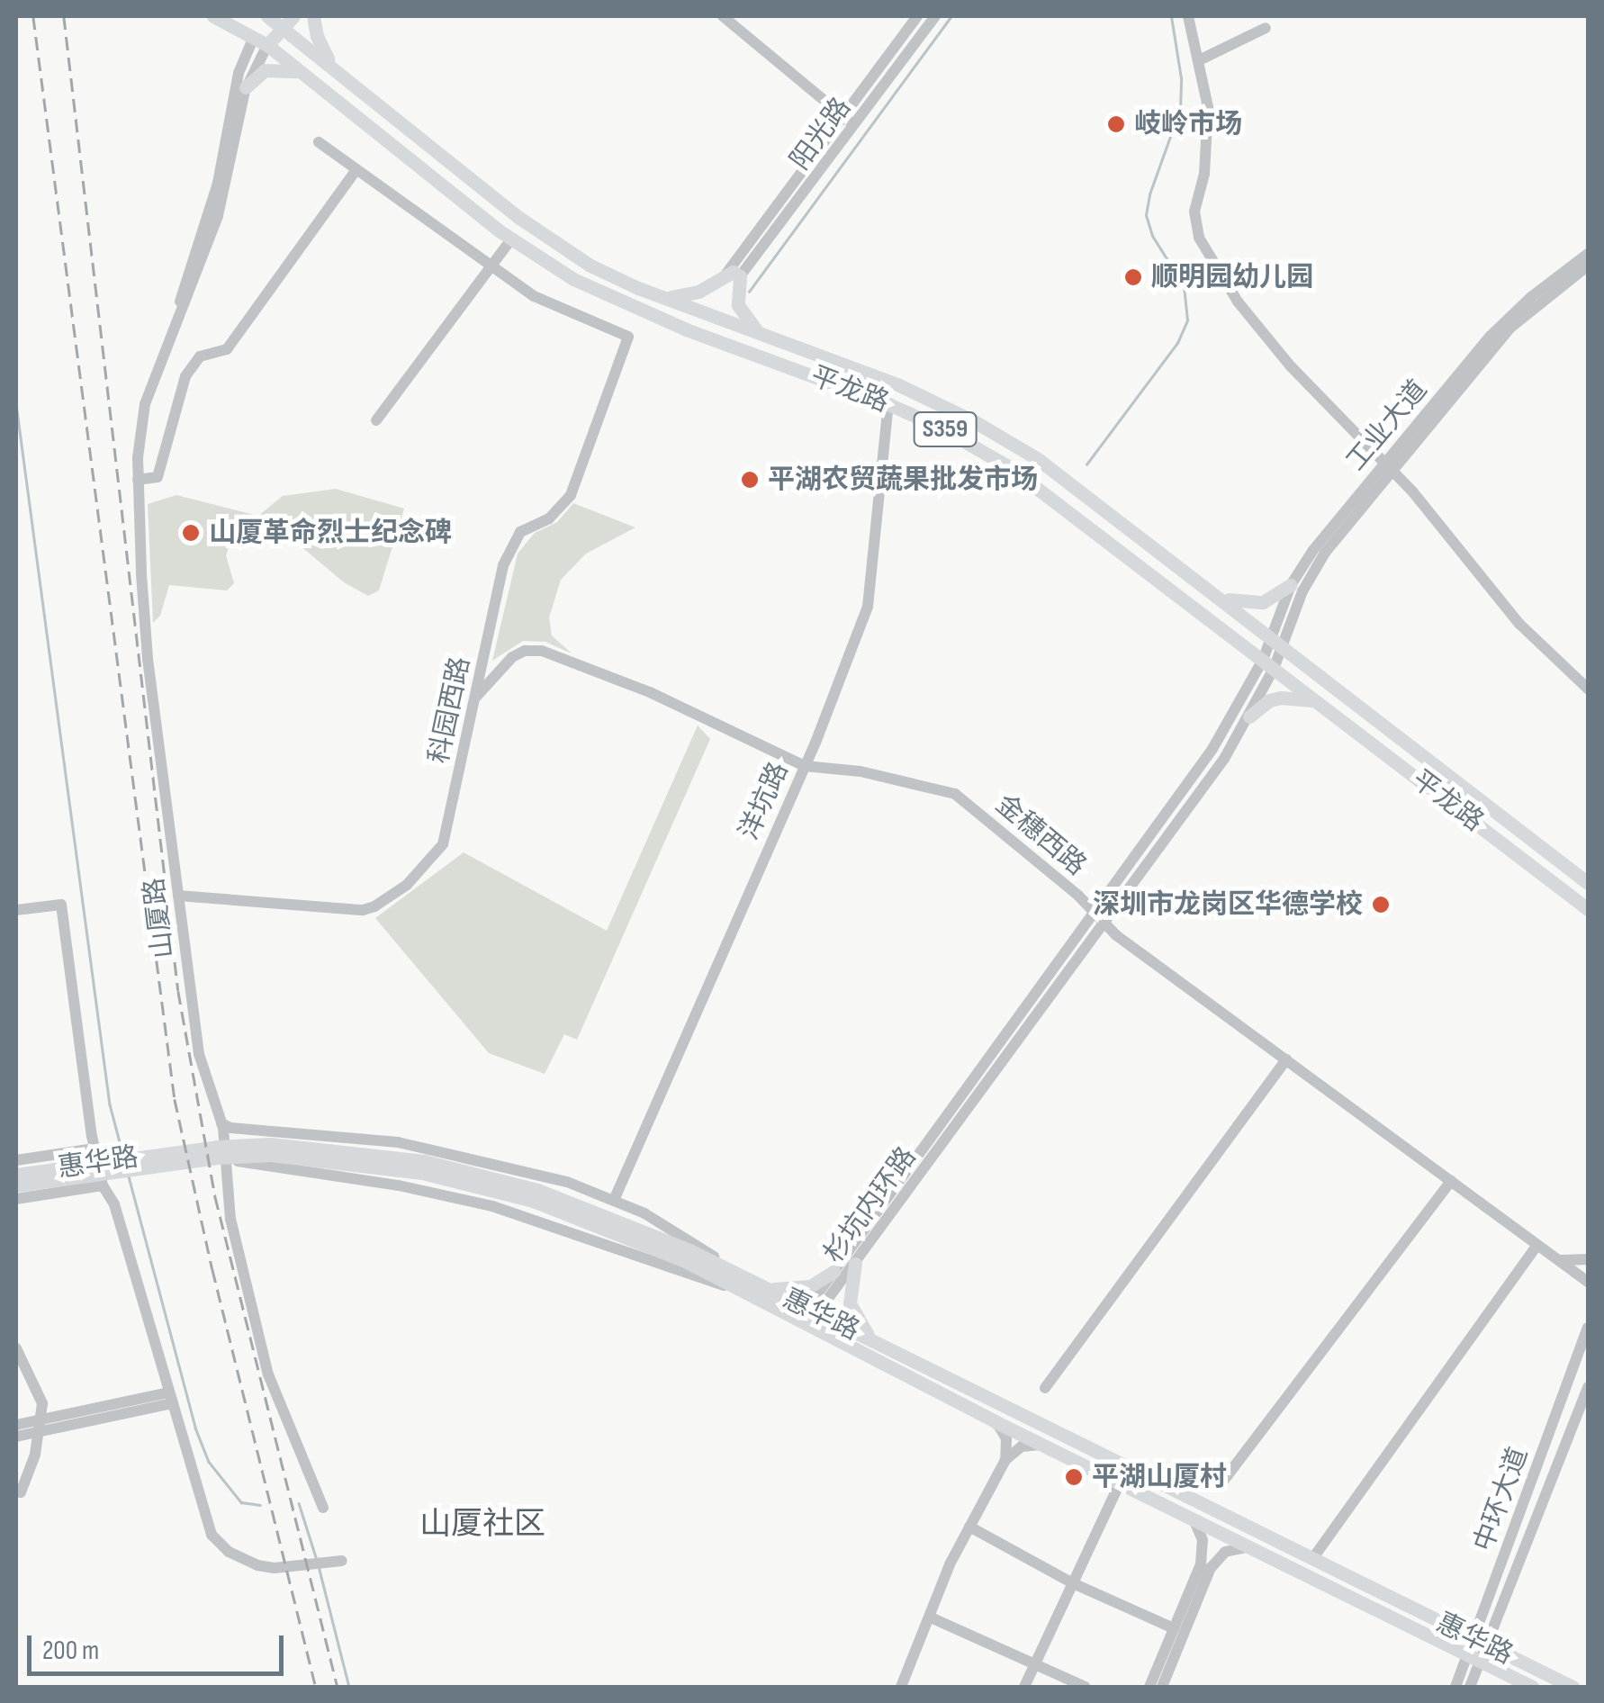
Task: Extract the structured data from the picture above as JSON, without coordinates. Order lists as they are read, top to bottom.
{
  "streets": {
    "main road": ["平龙路", "S359", "惠华路"],
    "street": [
      "阳光路",
      "工业大道",
      "科园西路",
      "洋坑路",
      "金穗西路",
      "山厦路",
      "杉坑内环路",
      "中环大道"
    ]
  },
  "crossings": [
    ["平龙路", "工业大道"],
    ["平龙路", "洋坑路"],
    ["平龙路", "山厦路"],
    ["平龙路", "杉坑内环路"],
    ["工业大道", "杉坑内环路"],
    ["科园西路", "金穗西路"],
    ["科园西路", "山厦路"],
    ["洋坑路", "金穗西路"],
    ["金穗西路", "杉坑内环路"],
    ["惠华路", "杉坑内环路"],
    ["惠华路", "中环大道"]
  ],
  "districts": ["山厦社区"],
  "places": [
    "岐岭市场",
    "顺明园幼儿园",
    "平湖农贸蔬果批发市场",
    "山厦革命烈士纪念碑",
    "深圳市龙岗区华德学校",
    "平湖山厦村"
  ],
  "scale_bar": "200 m"
}
